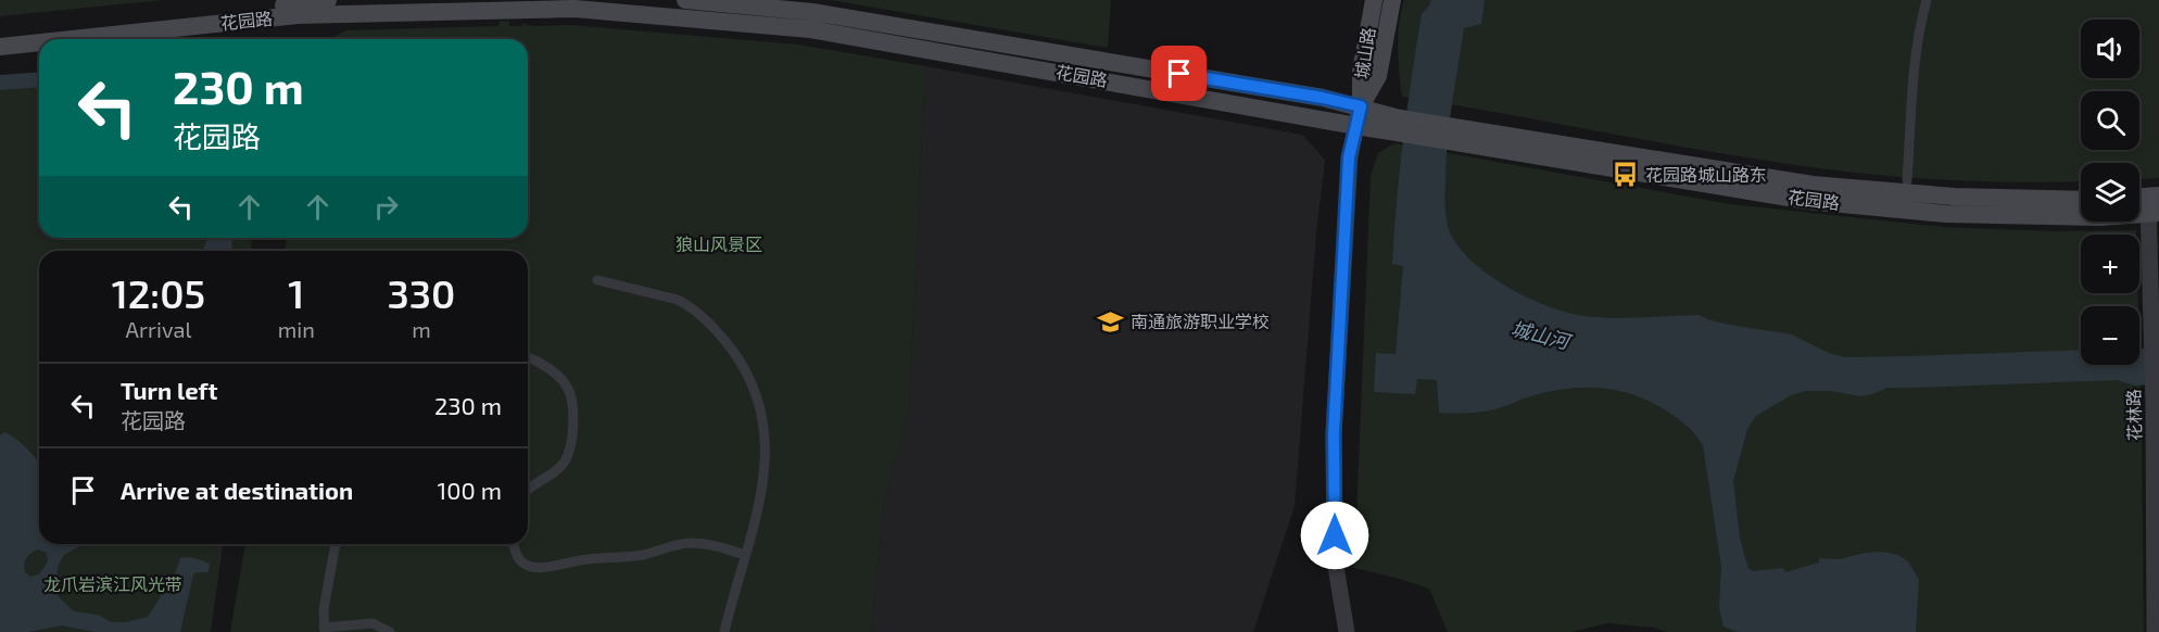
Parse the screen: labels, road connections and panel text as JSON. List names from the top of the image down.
{
  "streets": {
    "main road": ["花园路", "城山路"],
    "street": ["花林路"]
  },
  "crossings": [
    ["花园路", "城山路"],
    ["花园路", "花林路"]
  ],
  "water": ["城山河"],
  "parks": ["狼山风景区", "龙爪岩滨江风光带"],
  "places": {
    "bus stop": ["花园路城山路东"],
    "school or university": ["南通旅游职业学校"]
  },
  "page": {
    "map_buttons": ["+", "−"],
    "turn": ["230 m", "花园路"],
    "eta": [
      "12:05",
      "Arrival",
      "1",
      "min",
      "330",
      "m"
    ],
    "list": [
      {
        "name": "Turn left",
        "note": "花园路",
        "value": "230 m"
      },
      {
        "name": "Arrive at destination",
        "value": "100 m"
      }
    ]
  }
}
